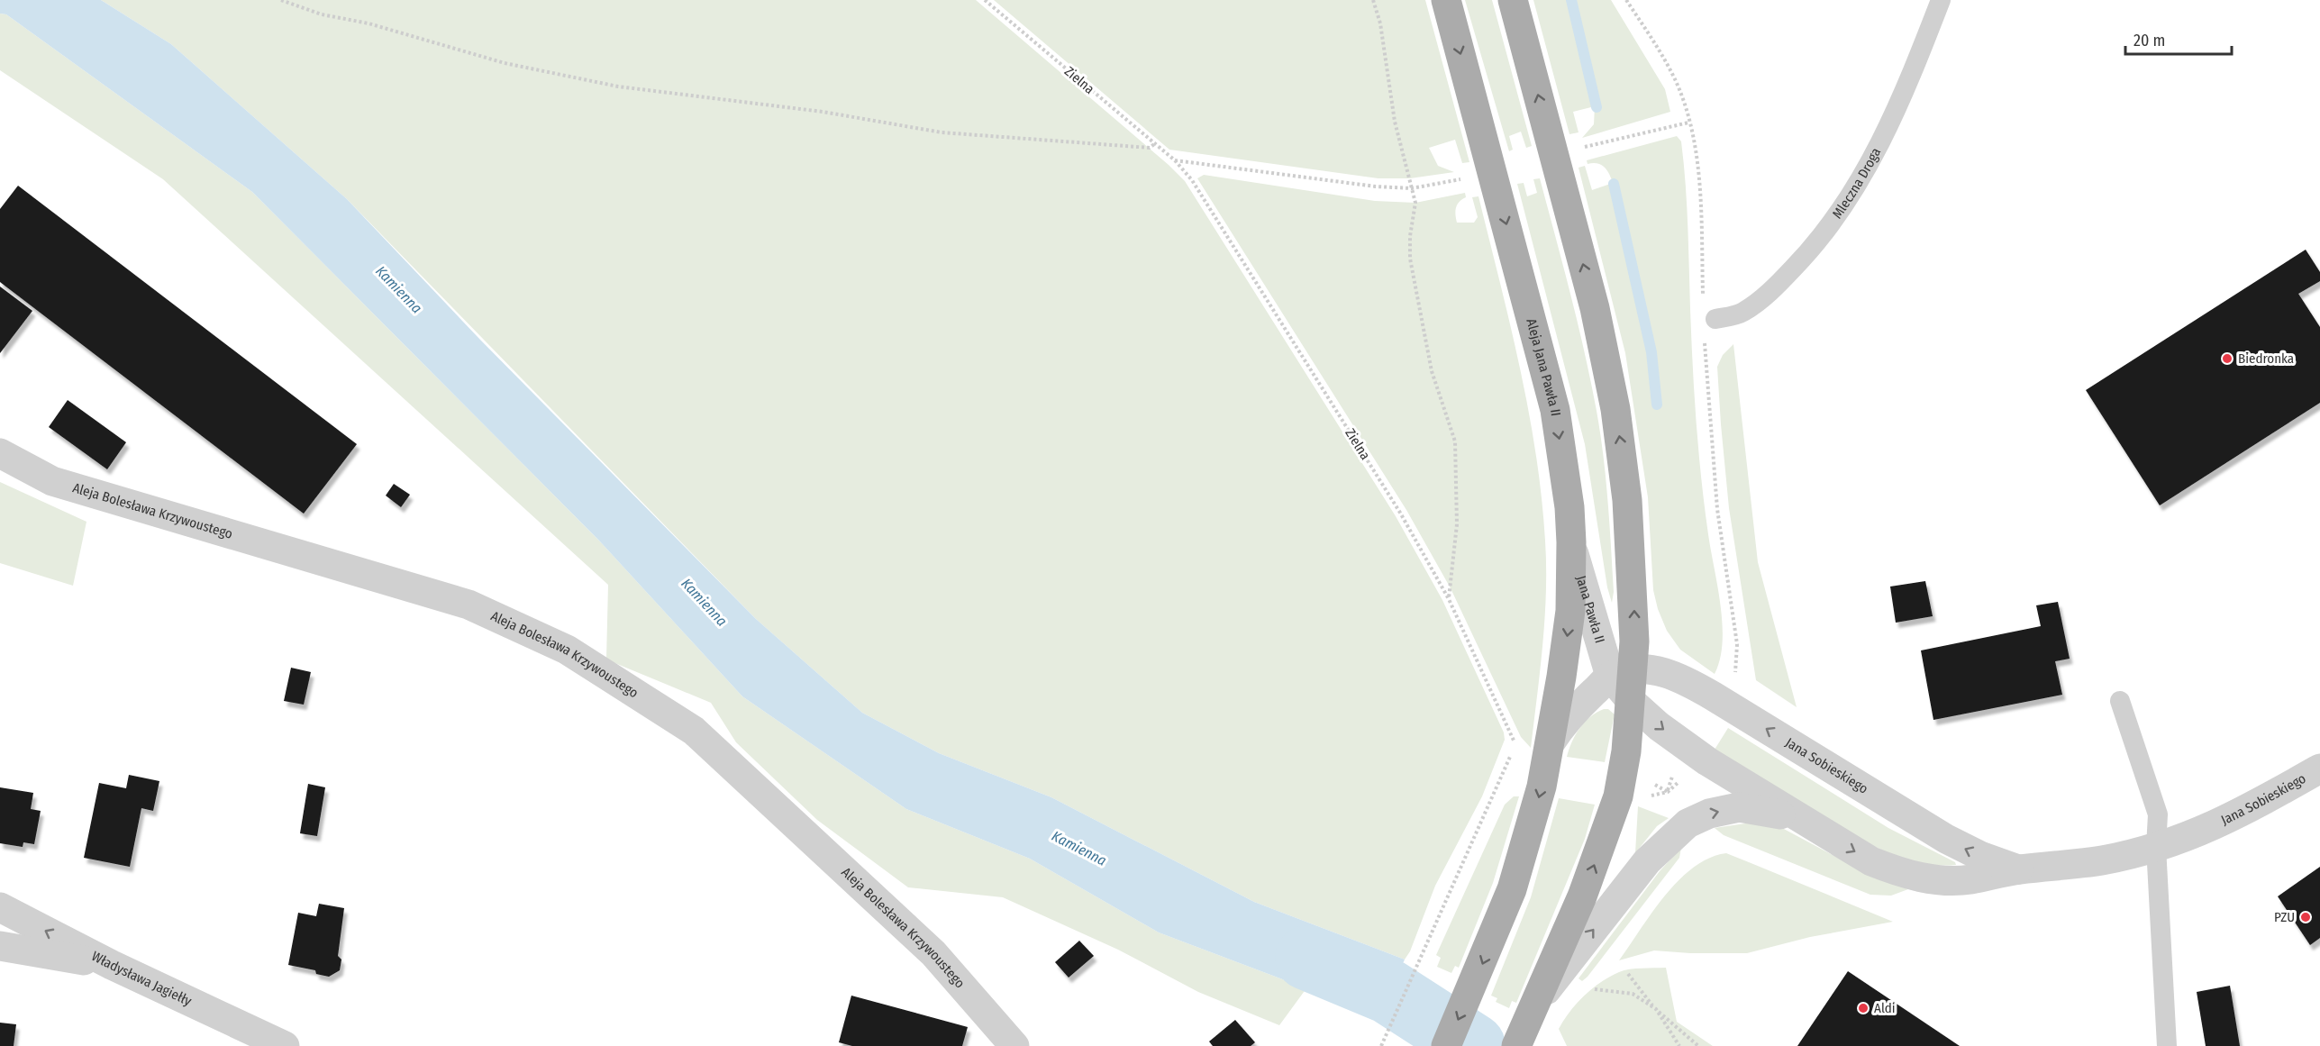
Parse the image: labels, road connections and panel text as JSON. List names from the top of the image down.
{
  "streets": {
    "main road": ["Aleja Jana Pawła II", "Jana Sobieskiego"],
    "street": ["Aleja Bolesława Krzywoustego", "Jana Pawła II", "Władysława Jagiełły"],
    "lane": ["Mleczna Droga"],
    "path": ["Zielna"]
  },
  "crossings": [
    ["Aleja Jana Pawła II", "Jana Pawła II"],
    ["Jana Pawła II", "Jana Sobieskiego"]
  ],
  "water": ["Kamienna"],
  "places": ["Biedronka", "PZU", "Aldi"],
  "scale_bar": "20 m"
}
